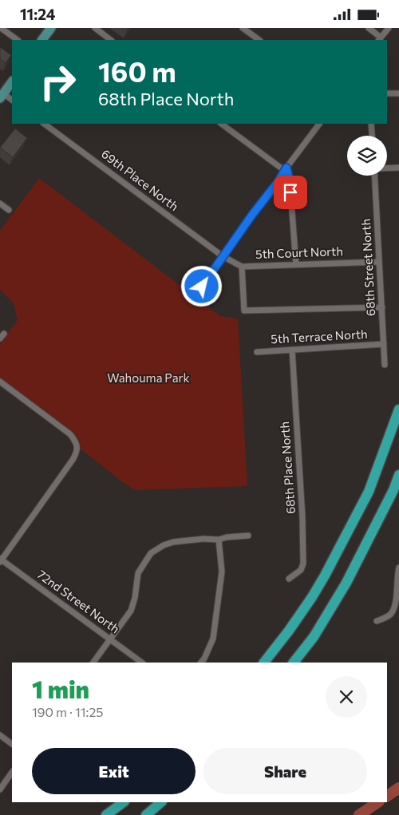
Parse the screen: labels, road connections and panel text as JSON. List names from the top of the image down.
{
  "streets": {
    "street": [
      "69th Place North",
      "5th Court North",
      "68th Street North",
      "5th Terrace North",
      "68th Place North",
      "72nd Street North"
    ]
  },
  "crossings": [
    ["69th Place North", "5th Court North"],
    ["5th Court North", "68th Street North"],
    ["68th Street North", "5th Terrace North"],
    ["5th Terrace North", "68th Place North"]
  ],
  "parks": ["Wahouma Park"],
  "page": {
    "status": "11:24",
    "turn": ["160 m", "68th Place North"],
    "heading": ["1 min", "190 m · 11:25"],
    "buttons": ["Exit", "Share"]
  }
}
